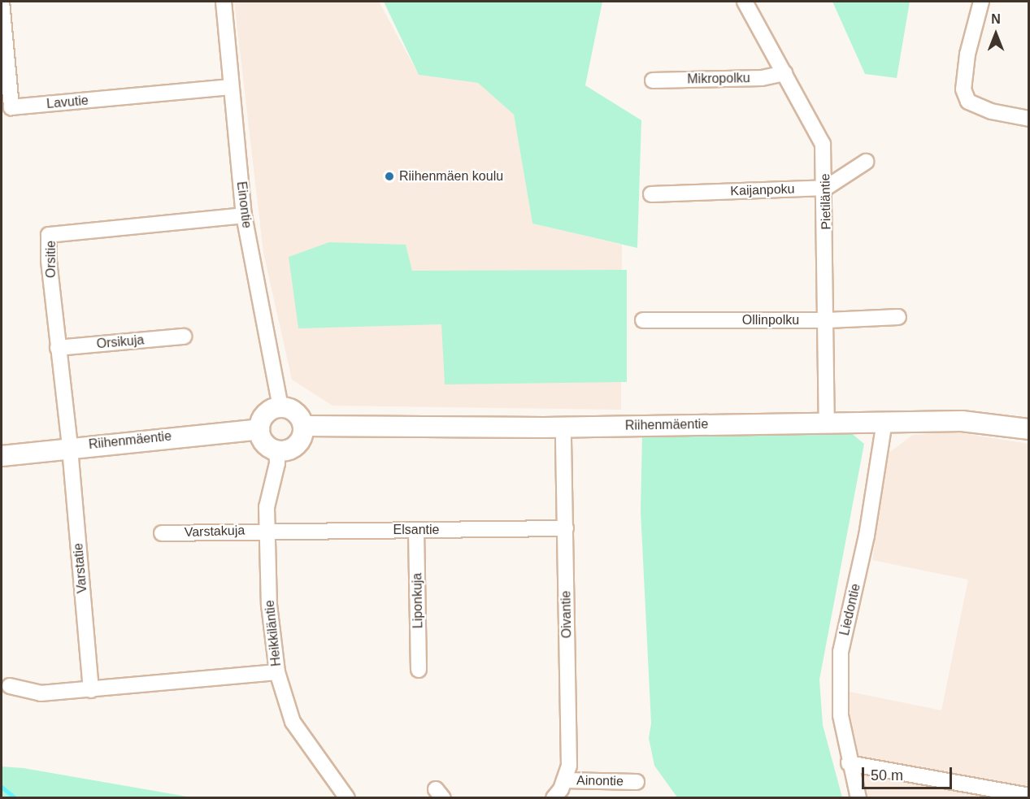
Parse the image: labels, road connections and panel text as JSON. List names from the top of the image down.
{
  "streets": {
    "street": [
      "Mikropolku",
      "Lavutie",
      "Kaijanpoku",
      "Pietiläntie",
      "Einontie",
      "Orsitie",
      "Ollinpolku",
      "Orsikuja",
      "Riihenmäentie",
      "Elsantie",
      "Varstakuja",
      "Varstatie",
      "Liponkuja",
      "Liedontie",
      "Oivantie",
      "Heikkiläntie",
      "Ainontie"
    ]
  },
  "crossings": [
    ["Mikropolku", "Pietiläntie"],
    ["Lavutie", "Einontie"],
    ["Kaijanpoku", "Pietiläntie"],
    ["Pietiläntie", "Ollinpolku"],
    ["Pietiläntie", "Riihenmäentie"],
    ["Einontie", "Orsitie"],
    ["Einontie", "Riihenmäentie"],
    ["Einontie", "Heikkiläntie"],
    ["Orsitie", "Orsikuja"],
    ["Orsitie", "Riihenmäentie"],
    ["Orsitie", "Varstatie"],
    ["Riihenmäentie", "Varstatie"],
    ["Riihenmäentie", "Liedontie"],
    ["Riihenmäentie", "Oivantie"],
    ["Riihenmäentie", "Heikkiläntie"],
    ["Elsantie", "Varstakuja"],
    ["Elsantie", "Liponkuja"],
    ["Elsantie", "Oivantie"],
    ["Elsantie", "Heikkiläntie"],
    ["Varstakuja", "Heikkiläntie"],
    ["Oivantie", "Ainontie"]
  ],
  "places": ["Riihenmäen koulu"],
  "scale_bar": "50 m",
  "north": "top"
}
